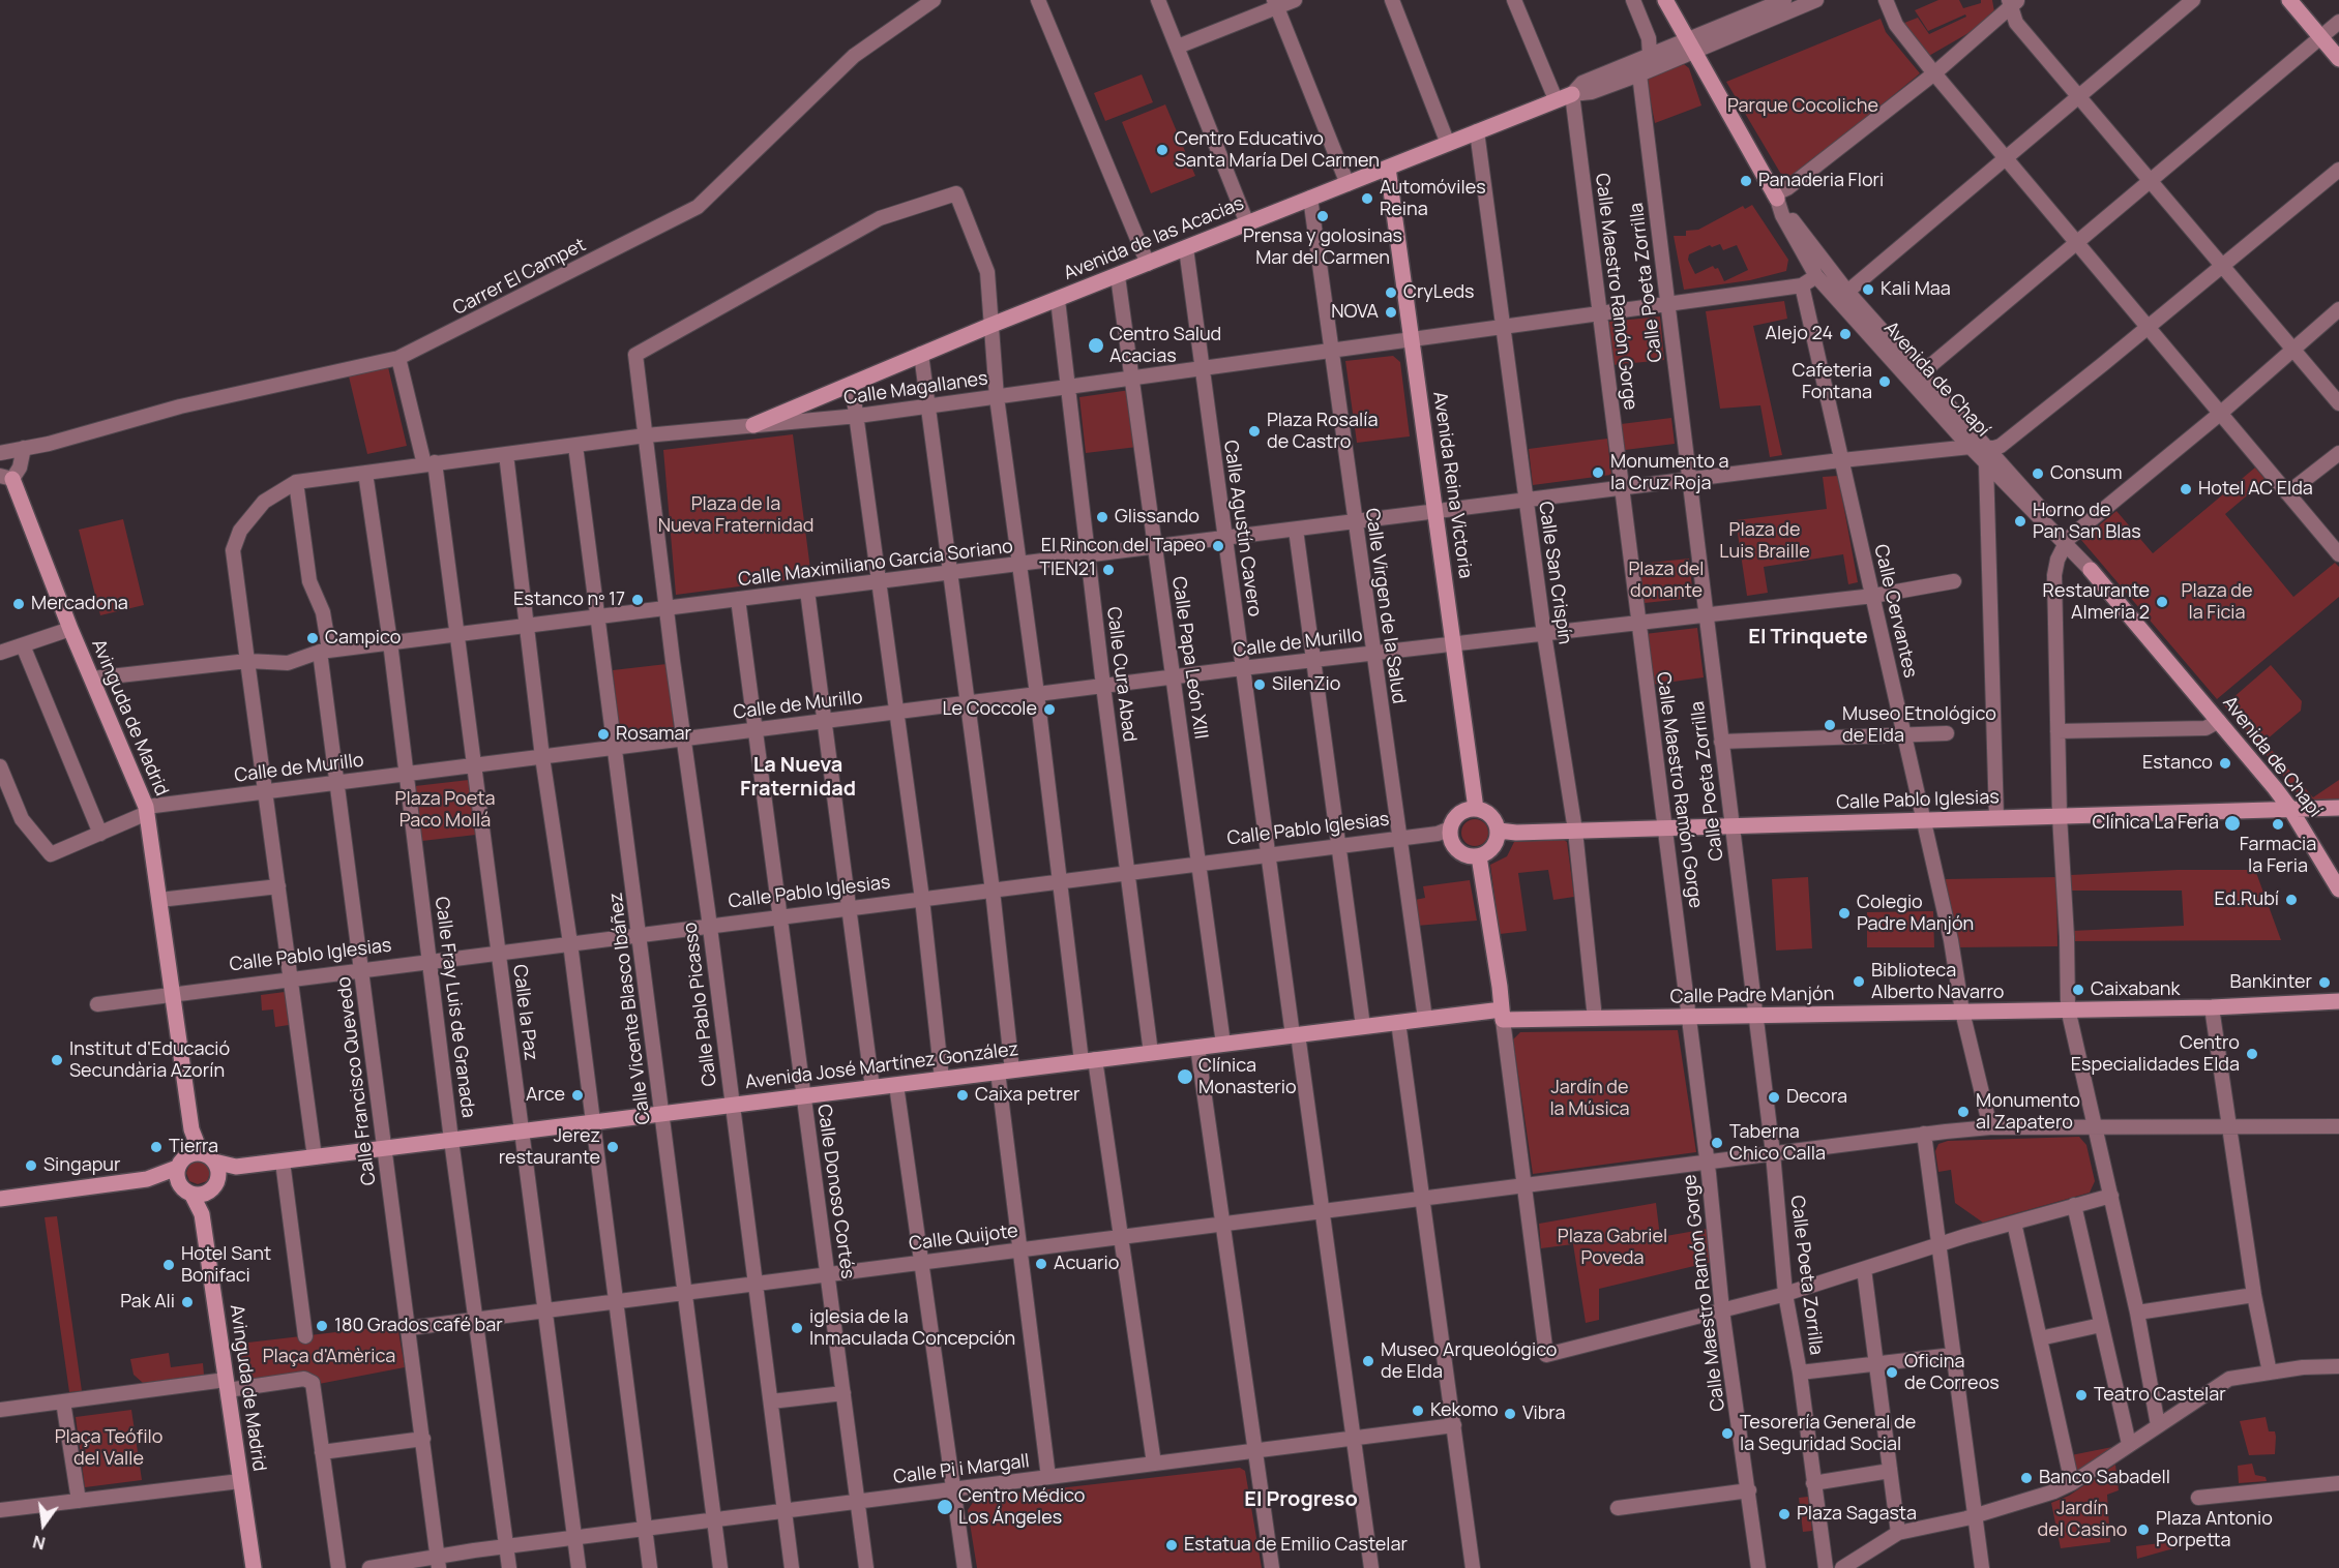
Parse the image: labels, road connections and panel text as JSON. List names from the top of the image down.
{
  "streets": {
    "street": [
      "Avenida de las Acacias",
      "Carrer El Campet",
      "Calle Poeta Zorrilla",
      "Calle Maestro Ramón Gorge",
      "Avenida de Chapí",
      "Calle Magallanes",
      "Avenida Reina Victoria",
      "Calle Agustín Cavero",
      "Calle Maximiliano García Soriano",
      "Calle San Crispín",
      "Calle Virgen de la Salud",
      "Calle Cervantes",
      "Calle de Murillo",
      "Calle Papa León XIII",
      "Calle Cura Abad",
      "Avinguda de Madrid",
      "Calle Pablo Iglesias",
      "Calle Padre Manjón",
      "Calle Pablo Picasso",
      "Calle Fray Luis de Granada",
      "Calle Vicente Blasco Ibáñez",
      "Calle la Paz",
      "Avenida José Martínez González",
      "Calle Francisco Quevedo",
      "Calle Donoso Cortés",
      "Calle Quijote",
      "Calle Pi i Margall"
    ]
  },
  "crossings": [
    ["Avenida de las Acacias", "Calle Poeta Zorrilla"],
    ["Avenida de las Acacias", "Calle Maestro Ramón Gorge"],
    ["Avenida de las Acacias", "Avenida de Chapí"],
    ["Avenida de las Acacias", "Calle Magallanes"],
    ["Avenida de las Acacias", "Avenida Reina Victoria"],
    ["Avenida de las Acacias", "Calle Agustín Cavero"],
    ["Avenida de las Acacias", "Calle San Crispín"],
    ["Avenida de las Acacias", "Calle Virgen de la Salud"],
    ["Avenida de las Acacias", "Calle Papa León XIII"],
    ["Avenida de las Acacias", "Calle Cura Abad"],
    ["Avenida de las Acacias", "Calle Pablo Picasso"],
    ["Carrer El Campet", "Avinguda de Madrid"],
    ["Carrer El Campet", "Calle la Paz"],
    ["Calle Poeta Zorrilla", "Calle Magallanes"],
    ["Calle Poeta Zorrilla", "Calle Maximiliano García Soriano"],
    ["Calle Poeta Zorrilla", "Calle de Murillo"],
    ["Calle Poeta Zorrilla", "Calle Pablo Iglesias"],
    ["Calle Poeta Zorrilla", "Calle Padre Manjón"],
    ["Calle Poeta Zorrilla", "Calle Quijote"],
    ["Calle Maestro Ramón Gorge", "Calle Magallanes"],
    ["Calle Maestro Ramón Gorge", "Calle Maximiliano García Soriano"],
    ["Calle Maestro Ramón Gorge", "Calle de Murillo"],
    ["Calle Maestro Ramón Gorge", "Calle Pablo Iglesias"],
    ["Calle Maestro Ramón Gorge", "Calle Padre Manjón"],
    ["Calle Maestro Ramón Gorge", "Calle Quijote"],
    ["Avenida de Chapí", "Calle Maximiliano García Soriano"],
    ["Avenida de Chapí", "Calle Pablo Iglesias"],
    ["Calle Magallanes", "Avenida Reina Victoria"],
    ["Calle Magallanes", "Calle Agustín Cavero"],
    ["Calle Magallanes", "Calle San Crispín"],
    ["Calle Magallanes", "Calle Virgen de la Salud"],
    ["Calle Magallanes", "Calle Cervantes"],
    ["Calle Magallanes", "Calle Papa León XIII"],
    ["Calle Magallanes", "Calle Cura Abad"],
    ["Calle Magallanes", "Calle Pablo Picasso"],
    ["Calle Magallanes", "Calle Fray Luis de Granada"],
    ["Calle Magallanes", "Calle Vicente Blasco Ibáñez"],
    ["Calle Magallanes", "Calle la Paz"],
    ["Calle Magallanes", "Calle Francisco Quevedo"],
    ["Avenida Reina Victoria", "Calle Maximiliano García Soriano"],
    ["Avenida Reina Victoria", "Calle de Murillo"],
    ["Avenida Reina Victoria", "Calle Pablo Iglesias"],
    ["Calle Agustín Cavero", "Calle Maximiliano García Soriano"],
    ["Calle Agustín Cavero", "Calle de Murillo"],
    ["Calle Agustín Cavero", "Calle Pablo Iglesias"],
    ["Calle Agustín Cavero", "Avenida José Martínez González"],
    ["Calle Agustín Cavero", "Calle Quijote"],
    ["Calle Agustín Cavero", "Calle Pi i Margall"],
    ["Calle Maximiliano García Soriano", "Calle San Crispín"],
    ["Calle Maximiliano García Soriano", "Calle Virgen de la Salud"],
    ["Calle Maximiliano García Soriano", "Calle Cervantes"],
    ["Calle Maximiliano García Soriano", "Calle Papa León XIII"],
    ["Calle Maximiliano García Soriano", "Calle Cura Abad"],
    ["Calle Maximiliano García Soriano", "Avinguda de Madrid"],
    ["Calle Maximiliano García Soriano", "Calle Pablo Picasso"],
    ["Calle Maximiliano García Soriano", "Calle Fray Luis de Granada"],
    ["Calle Maximiliano García Soriano", "Calle Vicente Blasco Ibáñez"],
    ["Calle Maximiliano García Soriano", "Calle la Paz"],
    ["Calle Maximiliano García Soriano", "Calle Francisco Quevedo"],
    ["Calle Maximiliano García Soriano", "Calle Donoso Cortés"],
    ["Calle San Crispín", "Calle de Murillo"],
    ["Calle San Crispín", "Calle Pablo Iglesias"],
    ["Calle San Crispín", "Calle Padre Manjón"],
    ["Calle Virgen de la Salud", "Calle de Murillo"],
    ["Calle Virgen de la Salud", "Calle Pablo Iglesias"],
    ["Calle Virgen de la Salud", "Avenida José Martínez González"],
    ["Calle Cervantes", "Calle de Murillo"],
    ["Calle Cervantes", "Calle Pablo Iglesias"],
    ["Calle Cervantes", "Calle Padre Manjón"],
    ["Calle Cervantes", "Calle Quijote"],
    ["Calle de Murillo", "Calle Papa León XIII"],
    ["Calle de Murillo", "Calle Cura Abad"],
    ["Calle de Murillo", "Avinguda de Madrid"],
    ["Calle de Murillo", "Calle Pablo Picasso"],
    ["Calle de Murillo", "Calle Fray Luis de Granada"],
    ["Calle de Murillo", "Calle Vicente Blasco Ibáñez"],
    ["Calle de Murillo", "Calle la Paz"],
    ["Calle de Murillo", "Calle Francisco Quevedo"],
    ["Calle de Murillo", "Calle Donoso Cortés"],
    ["Calle Papa León XIII", "Calle Pablo Iglesias"],
    ["Calle Papa León XIII", "Avenida José Martínez González"],
    ["Calle Cura Abad", "Calle Pablo Iglesias"],
    ["Calle Cura Abad", "Avenida José Martínez González"],
    ["Avinguda de Madrid", "Calle Pablo Iglesias"],
    ["Calle Pablo Iglesias", "Calle Pablo Picasso"],
    ["Calle Pablo Iglesias", "Calle Fray Luis de Granada"],
    ["Calle Pablo Iglesias", "Calle Vicente Blasco Ibáñez"],
    ["Calle Pablo Iglesias", "Calle la Paz"],
    ["Calle Pablo Iglesias", "Calle Francisco Quevedo"],
    ["Calle Pablo Iglesias", "Calle Donoso Cortés"],
    ["Calle Padre Manjón", "Avenida José Martínez González"],
    ["Calle Pablo Picasso", "Avenida José Martínez González"],
    ["Calle Pablo Picasso", "Calle Quijote"],
    ["Calle Pablo Picasso", "Calle Pi i Margall"],
    ["Calle Fray Luis de Granada", "Avenida José Martínez González"],
    ["Calle Fray Luis de Granada", "Calle Quijote"],
    ["Calle Fray Luis de Granada", "Calle Pi i Margall"],
    ["Calle Vicente Blasco Ibáñez", "Avenida José Martínez González"],
    ["Calle Vicente Blasco Ibáñez", "Calle Quijote"],
    ["Calle Vicente Blasco Ibáñez", "Calle Pi i Margall"],
    ["Calle la Paz", "Avenida José Martínez González"],
    ["Calle la Paz", "Calle Quijote"],
    ["Calle la Paz", "Calle Pi i Margall"],
    ["Avenida José Martínez González", "Calle Francisco Quevedo"],
    ["Avenida José Martínez González", "Calle Donoso Cortés"],
    ["Calle Francisco Quevedo", "Calle Quijote"],
    ["Calle Francisco Quevedo", "Calle Pi i Margall"],
    ["Calle Donoso Cortés", "Calle Quijote"],
    ["Calle Donoso Cortés", "Calle Pi i Margall"]
  ],
  "districts": ["El Trinquete", "La Nueva Fraternidad", "El Progreso"],
  "parks": [
    "Parque Cocoliche",
    "Plaza de la Nueva Fraternidad",
    "Plaza de Luis Braille",
    "Plaza del donante",
    "Plaza de la Ficia",
    "Plaza Poeta Paco Mollá",
    "Jardín de la Música",
    "Plaza Gabriel Poveda",
    "Plaça d'Amèrica",
    "Plaça Teófilo del Valle",
    "Jardín del Casino"
  ],
  "places": [
    "Centro Educativo Santa María Del Carmen",
    "Panaderia Flori",
    "Automóviles Reina",
    "Prensa y golosinas Mar del Carmen",
    "Kali Maa",
    "CryLeds",
    "NOVA",
    "Alejo 24",
    "Centro Salud Acacias",
    "Cafeteria Fontana",
    "Plaza Rosalía de Castro",
    "Monumento a la Cruz Roja",
    "Consum",
    "Hotel AC Elda",
    "Glissando",
    "Horno de Pan San Blas",
    "El Rincon del Tapeo",
    "TIEN21",
    "Estanco nº 17",
    "Restaurante Almeria 2",
    "Mercadona",
    "Campico",
    "SilenZio",
    "Le Coccole",
    "Museo Etnológico de Elda",
    "Rosamar",
    "Estanco",
    "Clínica La Feria",
    "Farmacia la Feria",
    "Ed.Rubí",
    "Colegio Padre Manjón",
    "Biblioteca Alberto Navarro",
    "Bankinter",
    "Caixabank",
    "Centro Especialidades Elda",
    "Institut d'Educació Secundària Azorín",
    "Clínica Monasterio",
    "Arce",
    "Caixa petrer",
    "Decora",
    "Monumento al Zapatero",
    "Taberna Chico Calla",
    "Tierra",
    "Jerez restaurante",
    "Singapur",
    "Acuario",
    "Hotel Sant Bonifaci",
    "Pak Ali",
    "180 Grados café bar",
    "iglesia de la Inmaculada Concepción",
    "Museo Arqueológico de Elda",
    "Oficina de Correos",
    "Teatro Castelar",
    "Kekomo",
    "Vibra",
    "Tesorería General de la Seguridad Social",
    "Banco Sabadell",
    "Centro Médico Los Ángeles",
    "Plaza Sagasta",
    "Plaza Antonio Porpetta",
    "Estatua de Emilio Castelar"
  ],
  "north": "bottom"
}
